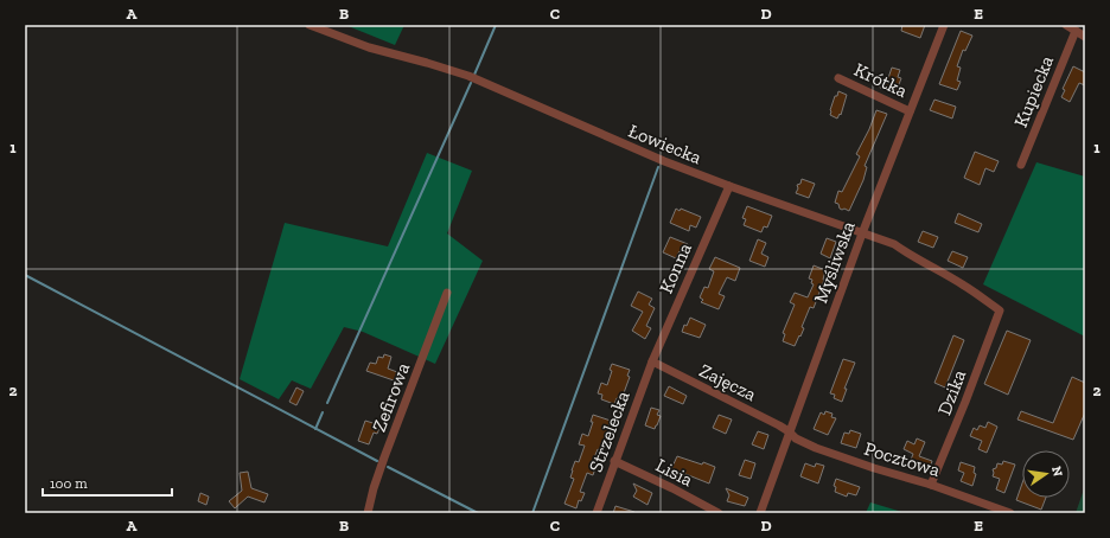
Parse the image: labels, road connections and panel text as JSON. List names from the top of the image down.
{
  "streets": {
    "street": [
      "Krótka",
      "Kupiecka",
      "Łowiecka",
      "Myśliwska",
      "Konna",
      "Zajęcza",
      "Dzika",
      "Zefirowa",
      "Strzelecka",
      "Pocztowa",
      "Lisia"
    ]
  },
  "crossings": [
    ["Krótka", "Myśliwska"],
    ["Łowiecka", "Myśliwska"],
    ["Łowiecka", "Konna"],
    ["Łowiecka", "Dzika"],
    ["Myśliwska", "Zajęcza"],
    ["Myśliwska", "Pocztowa"],
    ["Konna", "Zajęcza"],
    ["Konna", "Strzelecka"],
    ["Zajęcza", "Strzelecka"],
    ["Zajęcza", "Pocztowa"],
    ["Dzika", "Pocztowa"],
    ["Strzelecka", "Lisia"]
  ],
  "scale_bar": "100 m",
  "north": "right",
  "grid": {
    "columns": [
      "A",
      "B",
      "C",
      "D",
      "E"
    ],
    "rows": ["1", "2"]
  }
}
